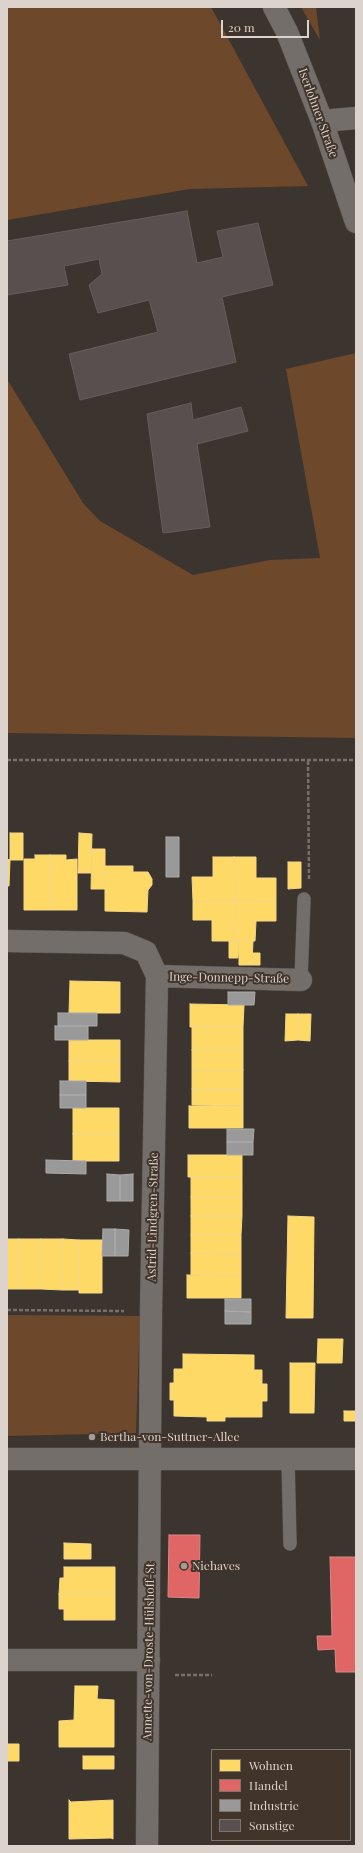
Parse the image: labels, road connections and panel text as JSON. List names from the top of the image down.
{
  "streets": {
    "street": [
      "Iserlohner Straße",
      "Inge-Donnepp-Straße",
      "Astrid-Lindgren-Straße",
      "Annette-von-Droste-Hülshoff-St"
    ]
  },
  "crossings": [
    ["Inge-Donnepp-Straße", "Astrid-Lindgren-Straße"],
    ["Astrid-Lindgren-Straße", "Annette-von-Droste-Hülshoff-St"]
  ],
  "places": ["Bertha-von-Suttner-Allee", "Niehaves"],
  "legend": [
    "Wohnen",
    "Handel",
    "Industrie",
    "Sonstige"
  ],
  "scale_bar": "20 m"
}
